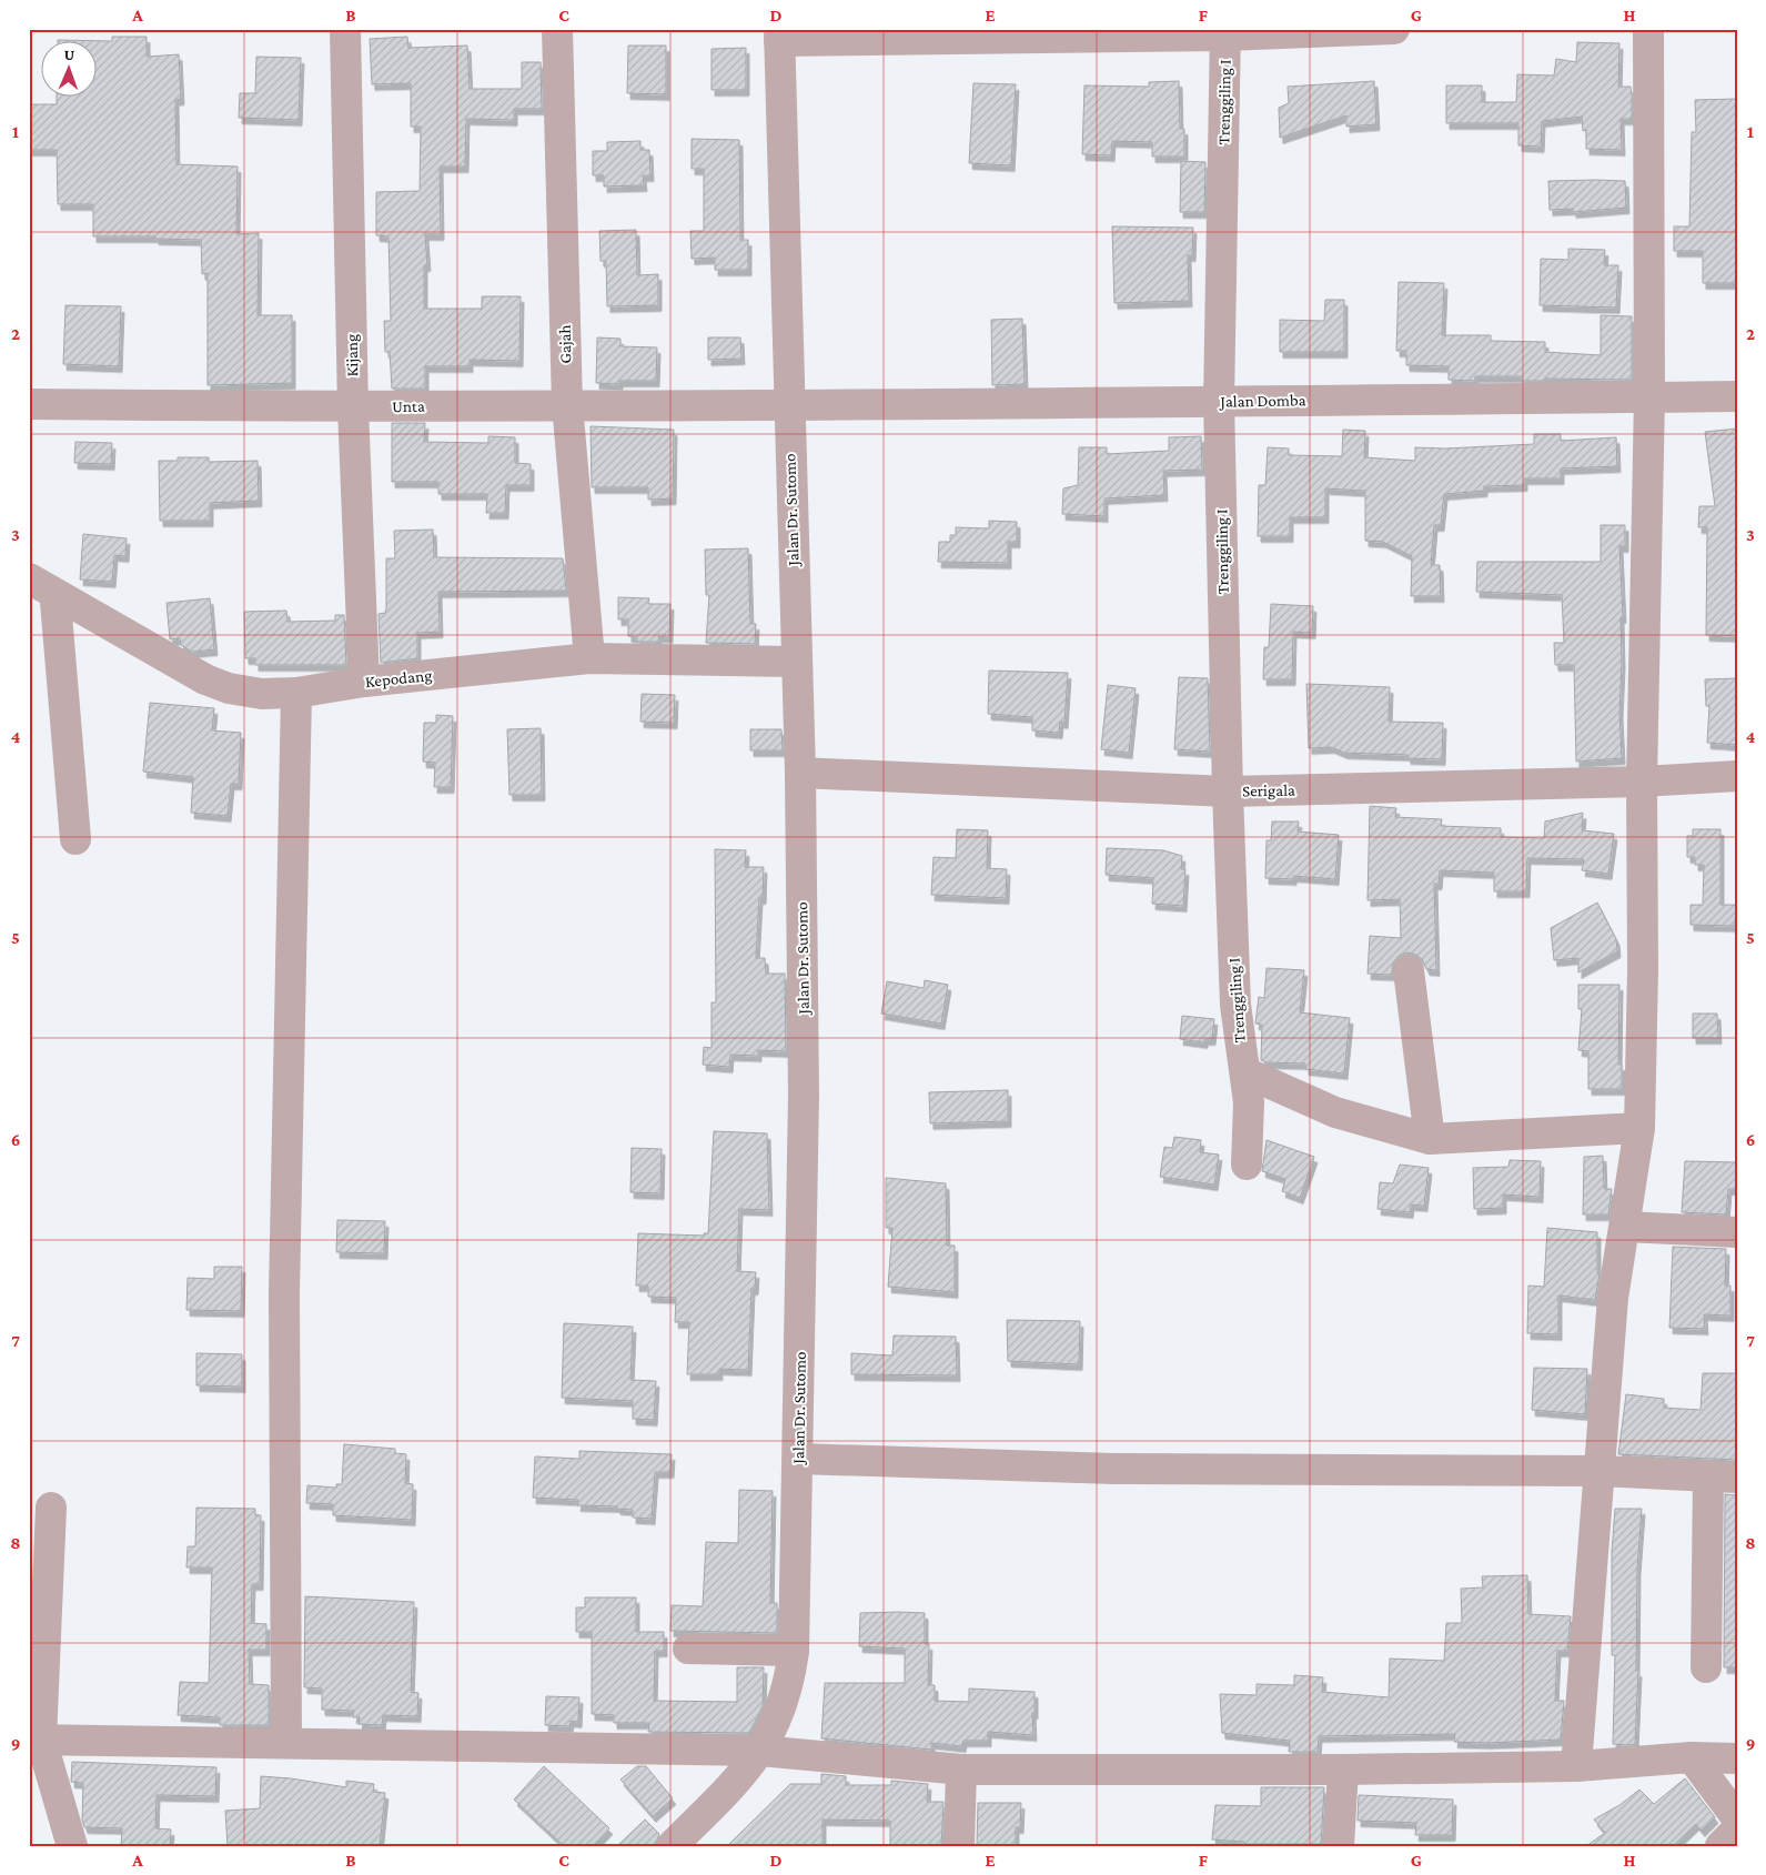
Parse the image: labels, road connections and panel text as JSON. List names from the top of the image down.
{
  "streets": {
    "street": [
      "Trenggiling I",
      "Gajah",
      "Kijang",
      "Jalan Domba",
      "Unta",
      "Jalan Dr. Sutomo",
      "Kepodang",
      "Serigala"
    ]
  },
  "crossings": [
    ["Trenggiling I", "Jalan Domba"],
    ["Trenggiling I", "Serigala"],
    ["Gajah", "Unta"],
    ["Gajah", "Kepodang"],
    ["Kijang", "Unta"],
    ["Kijang", "Kepodang"],
    ["Jalan Domba", "Unta"],
    ["Jalan Domba", "Jalan Dr. Sutomo"],
    ["Unta", "Jalan Dr. Sutomo"],
    ["Jalan Dr. Sutomo", "Kepodang"],
    ["Jalan Dr. Sutomo", "Serigala"]
  ],
  "north": "top",
  "grid": {
    "columns": [
      "A",
      "B",
      "C",
      "D",
      "E",
      "F",
      "G",
      "H"
    ],
    "rows": [
      "1",
      "2",
      "3",
      "4",
      "5",
      "6",
      "7",
      "8",
      "9"
    ]
  }
}
